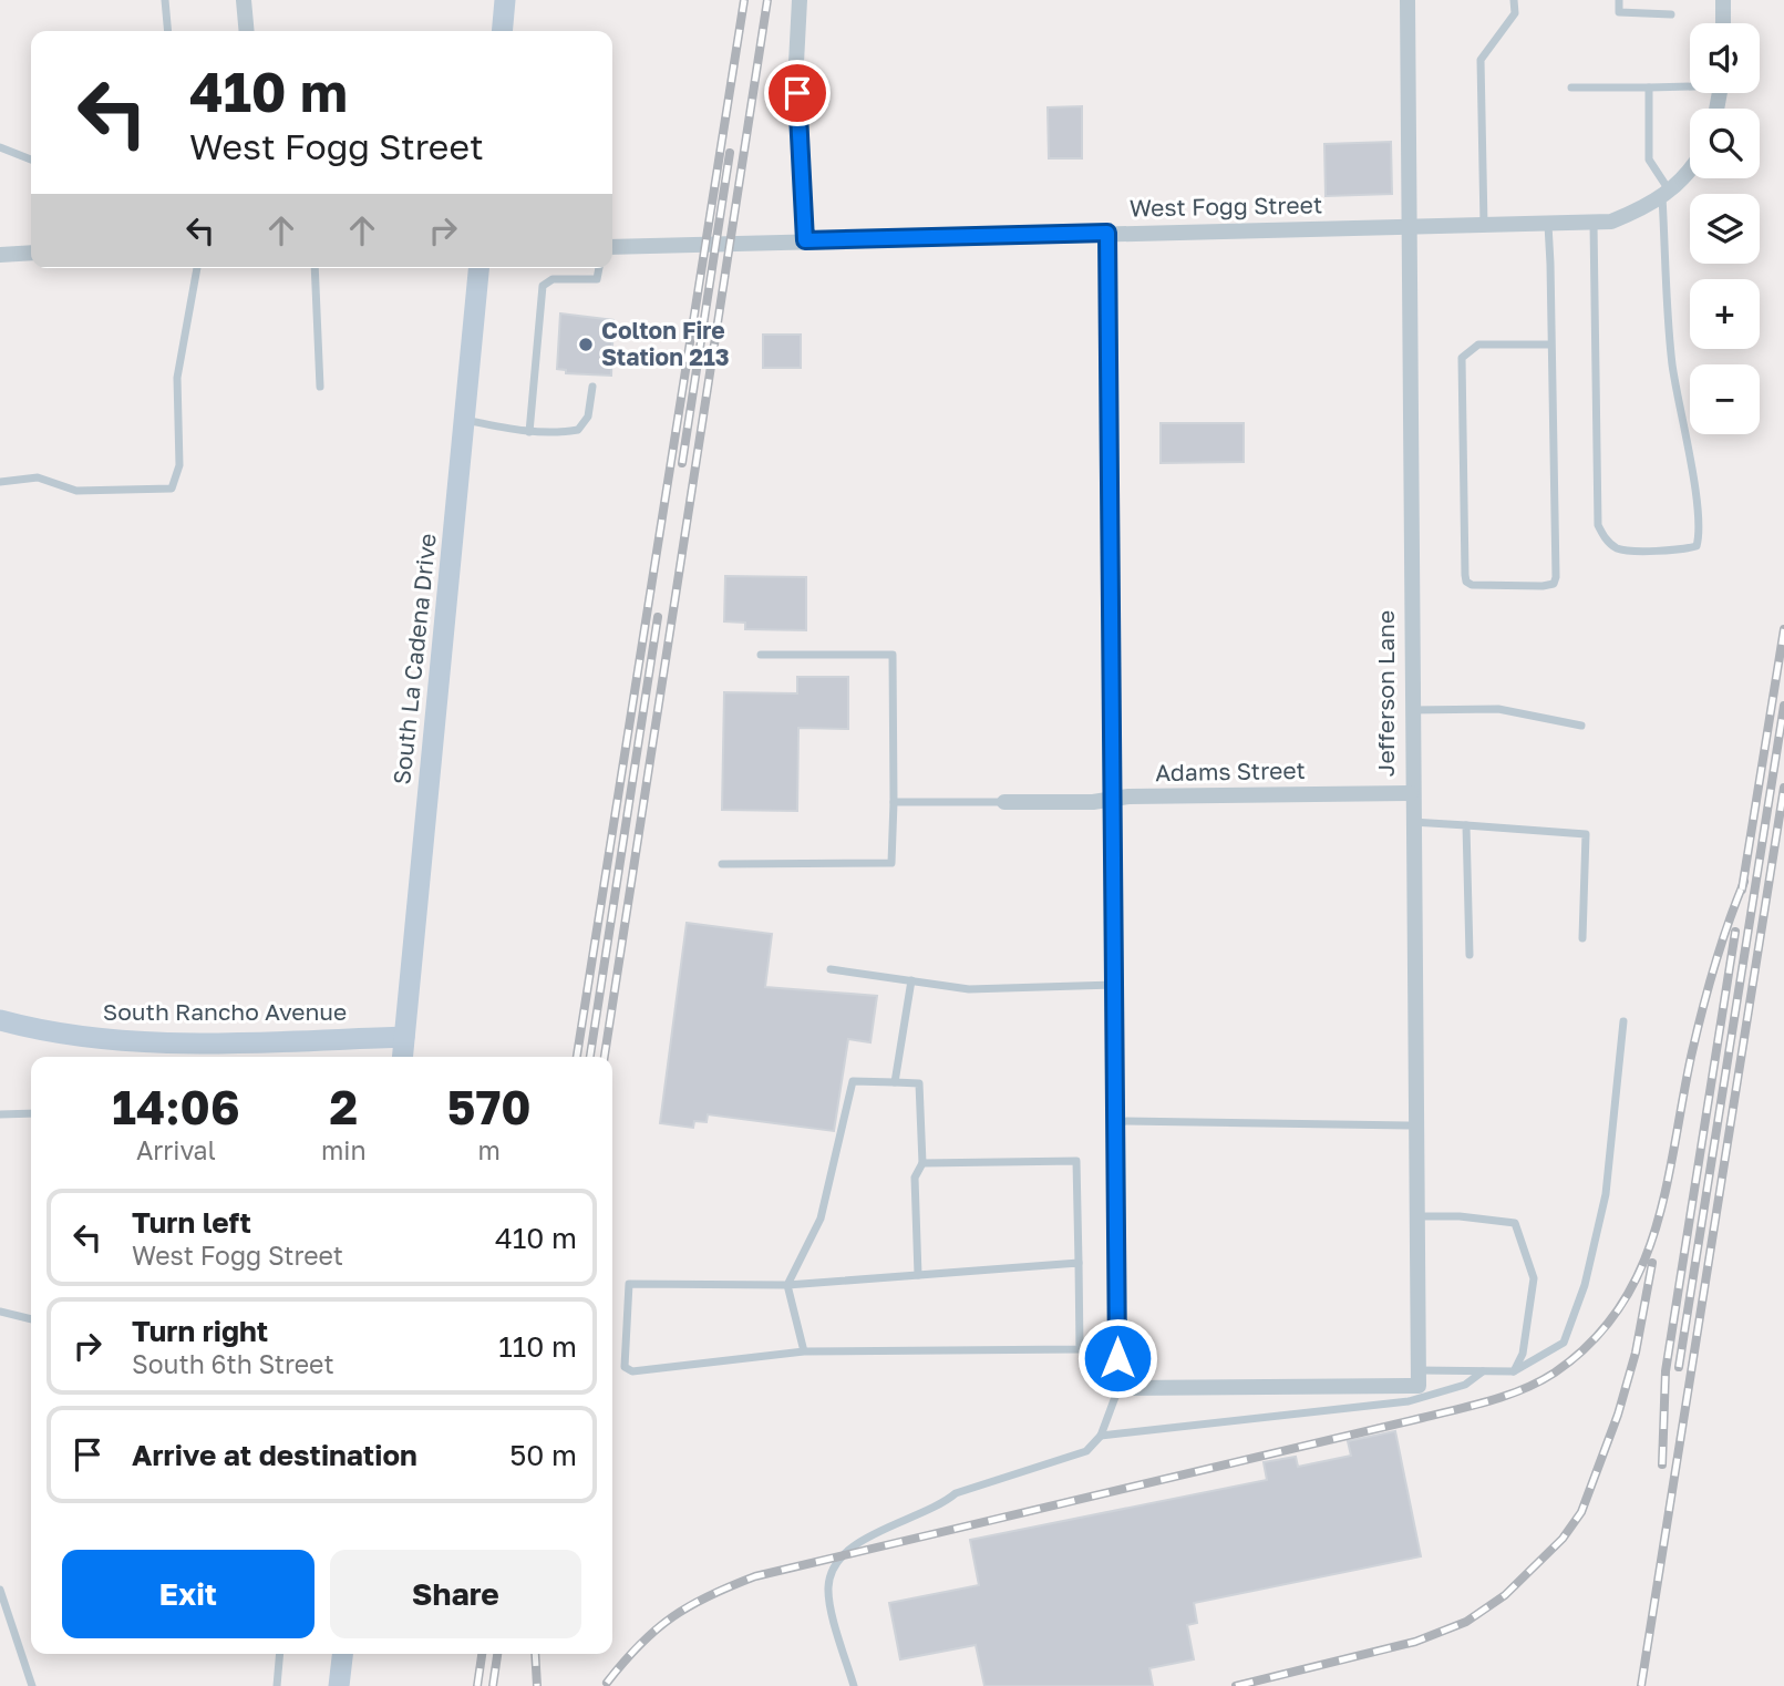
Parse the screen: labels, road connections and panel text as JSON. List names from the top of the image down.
{
  "streets": {
    "main road": ["South La Cadena Drive", "South Rancho Avenue"],
    "street": ["West Fogg Street", "Jefferson Lane", "Adams Street"]
  },
  "crossings": [
    ["West Fogg Street", "Jefferson Lane"],
    ["South La Cadena Drive", "South Rancho Avenue"],
    ["Jefferson Lane", "Adams Street"]
  ],
  "places": ["Colton Fire Station 213"],
  "page": {
    "map_buttons": ["+", "−"],
    "turn": ["410 m", "West Fogg Street"],
    "eta": [
      "14:06",
      "Arrival",
      "2",
      "min",
      "570",
      "m"
    ],
    "list": [
      {
        "name": "Turn left",
        "note": "West Fogg Street",
        "value": "410 m"
      },
      {
        "name": "Turn right",
        "note": "South 6th Street",
        "value": "110 m"
      },
      {
        "name": "Arrive at destination",
        "value": "50 m"
      }
    ],
    "buttons": ["Exit", "Share"]
  }
}
